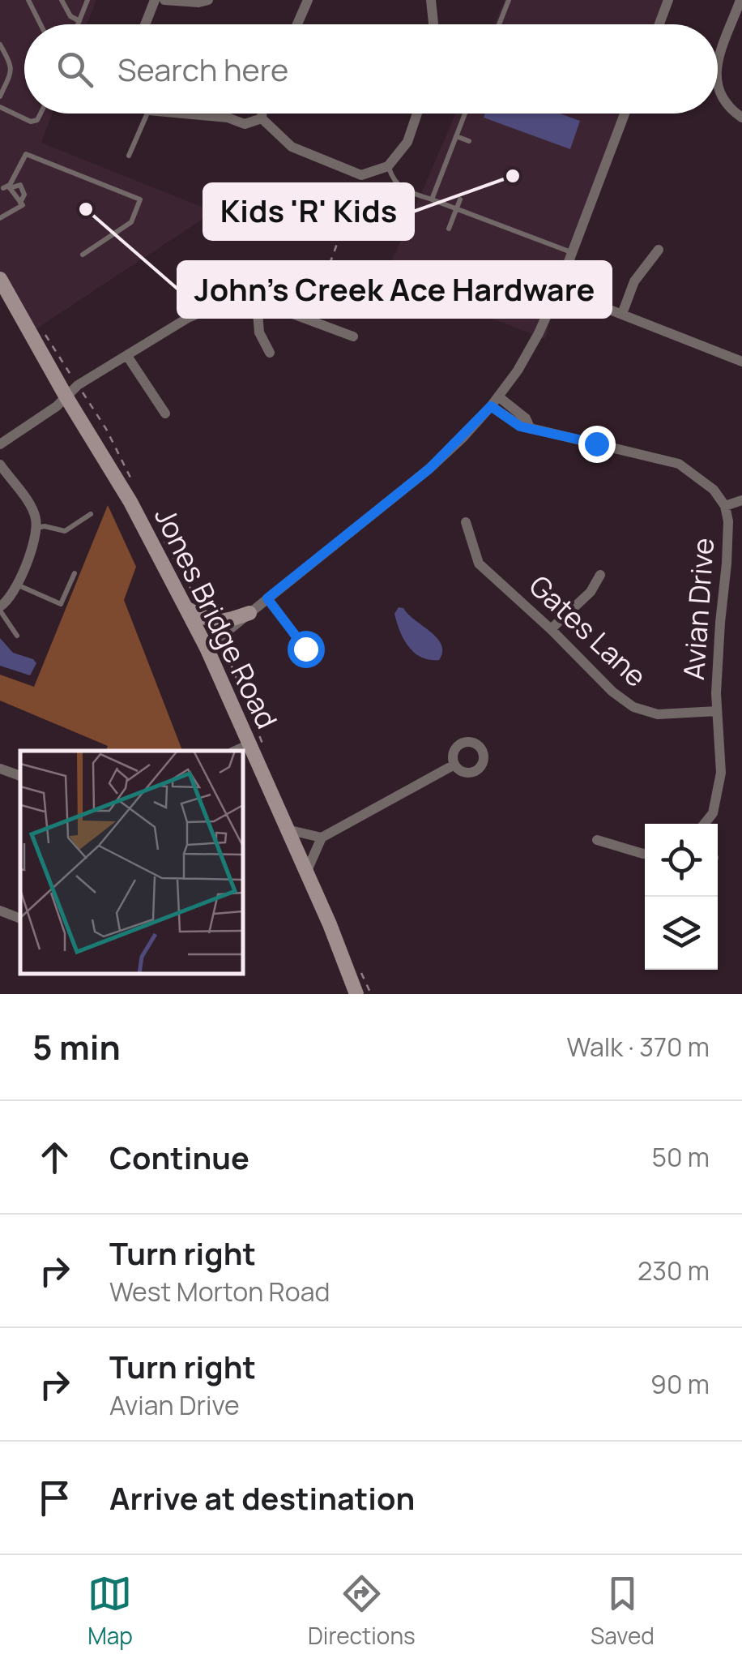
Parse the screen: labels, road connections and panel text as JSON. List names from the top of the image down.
{
  "streets": {
    "main road": ["Jones Bridge Road"],
    "street": ["Avian Drive", "Gates Lane"]
  },
  "crossings": [
    ["Avian Drive", "Gates Lane"]
  ],
  "places": ["Kids 'R' Kids", "John's Creek Ace Hardware"],
  "page": {
    "search": "Search here",
    "heading": ["5 min", "Walk · 370 m"],
    "list": [
      ["Continue", "50 m"],
      ["Turn right", "West Morton Road", "230 m"],
      ["Turn right", "Avian Drive", "90 m"],
      "Arrive at destination"
    ],
    "nav": ["Map", "Directions", "Saved"]
  }
}
